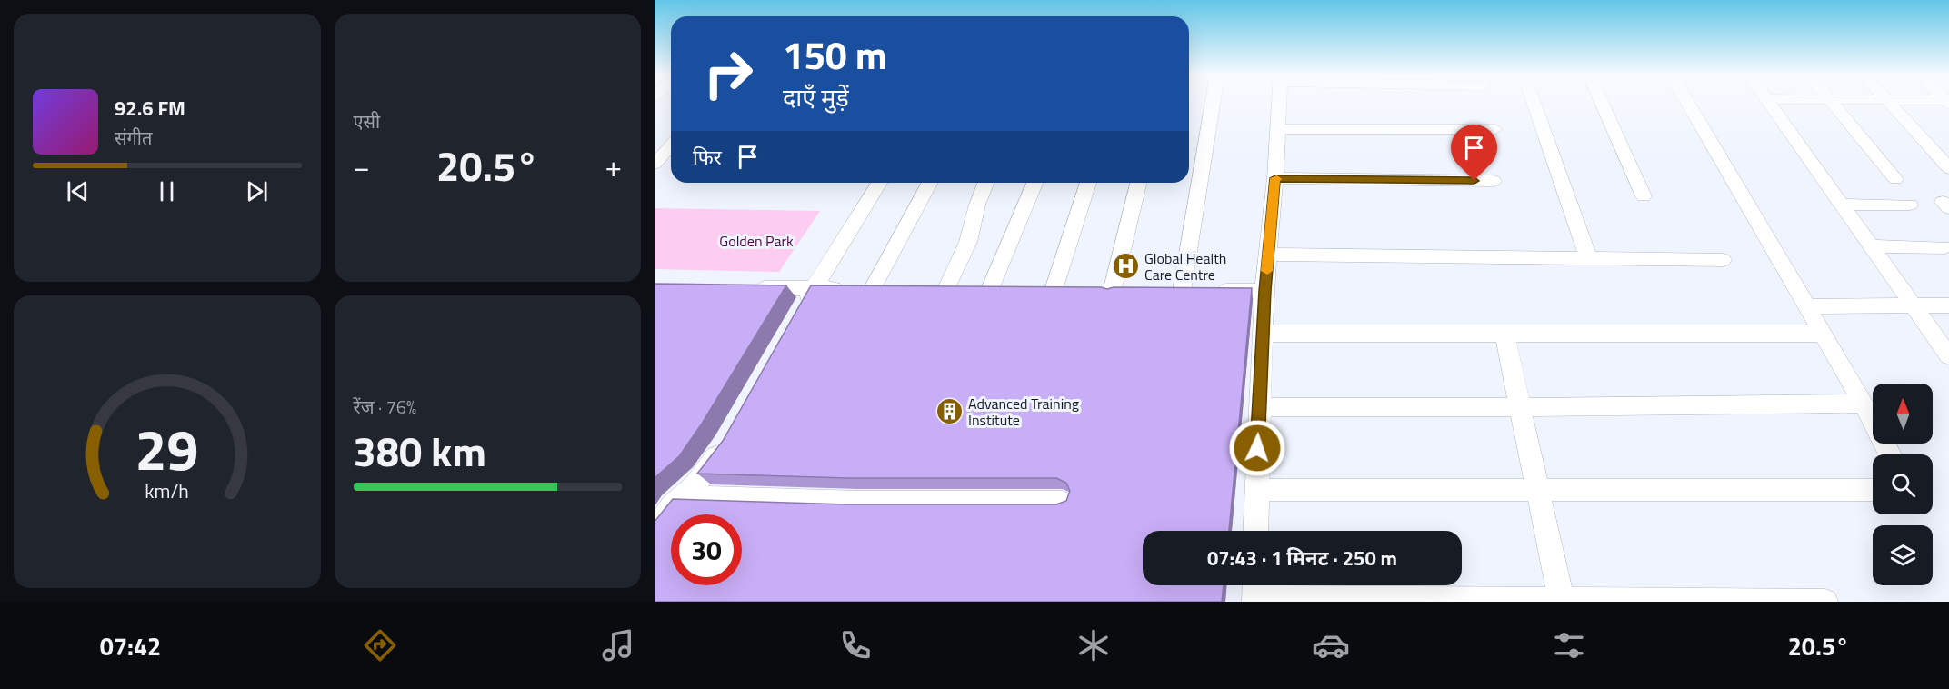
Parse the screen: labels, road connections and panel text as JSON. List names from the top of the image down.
{
  "parks": ["Golden Park"],
  "places": {
    "hospital": ["Global Health Care Centre"],
    "building": ["Advanced Training Institute"]
  },
  "north": "top",
  "page": {
    "tile": [
      "एसी",
      ["रेंज · 76%", "380 km"]
    ],
    "turn": ["150 m", "दाएँ मुड़ें"],
    "song": ["92.6 FM", "संगीत"],
    "then": "फिर",
    "heat": ["−", "20.5°", "+"],
    "limit": "30",
    "trip": "07:43 · 1 मिनट · 250 m",
    "tabs": ["07:42", "20.5°"],
    "gauge": ["29", "km/h"]
  }
}
